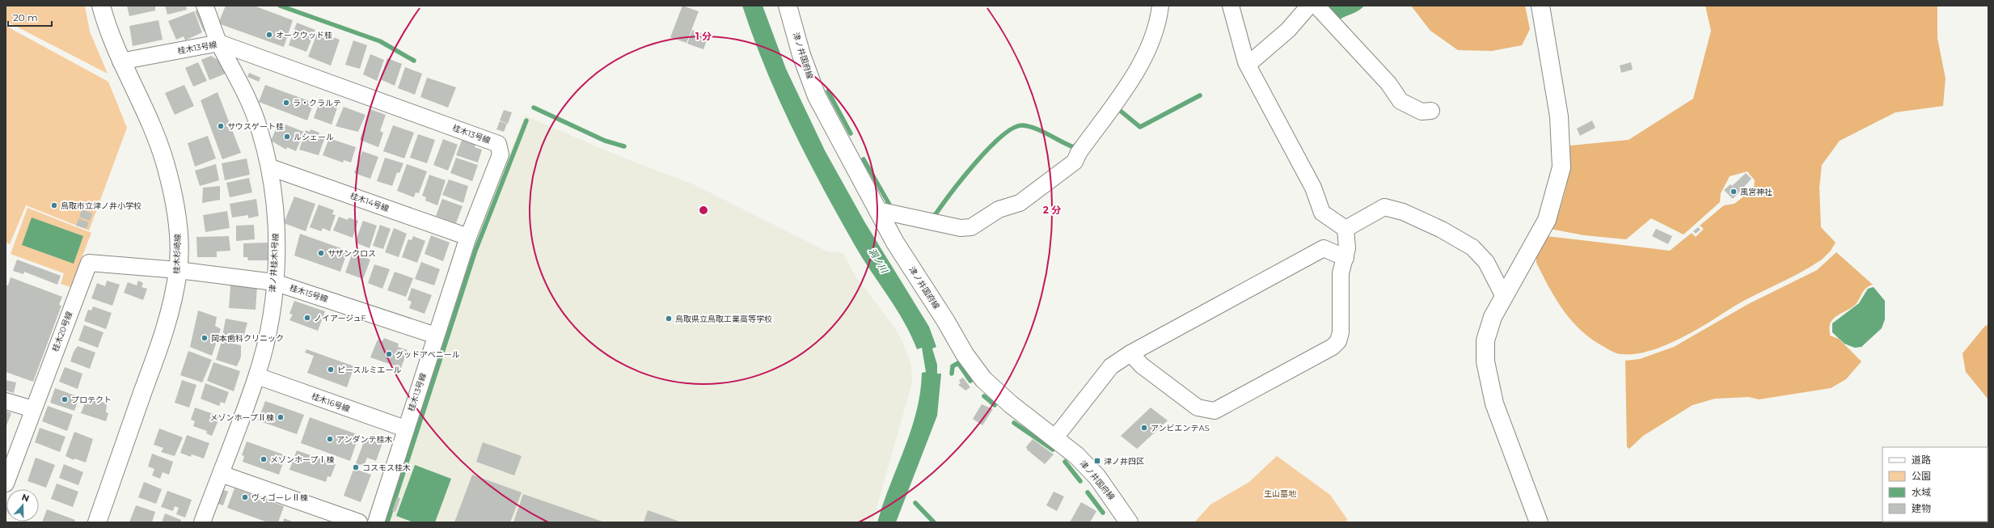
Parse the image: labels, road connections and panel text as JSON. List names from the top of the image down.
{
  "streets": {
    "street": [
      "桂木13号線",
      "津ノ井国府線",
      "桂木14号線",
      "桂木杉崎線",
      "津ノ井桂木1号線",
      "桂木15号線",
      "桂木20号線",
      "桂木16号線"
    ]
  },
  "crossings": [
    ["桂木13号線", "桂木14号線"],
    ["桂木13号線", "桂木杉崎線"],
    ["桂木13号線", "津ノ井桂木1号線"],
    ["桂木13号線", "桂木15号線"],
    ["桂木13号線", "桂木16号線"],
    ["桂木14号線", "津ノ井桂木1号線"],
    ["桂木杉崎線", "桂木15号線"],
    ["桂木杉崎線", "桂木20号線"],
    ["津ノ井桂木1号線", "桂木15号線"],
    ["津ノ井桂木1号線", "桂木16号線"],
    ["桂木15号線", "桂木20号線"]
  ],
  "water": ["洞ノ川"],
  "parks": ["生山墓地"],
  "places": {
    "other": [
      "オークウッド桂",
      "ラ・クラルテ",
      "サウスゲート桂",
      "ルシェール",
      "風宮神社",
      "鳥取市立津ノ井小学校",
      "サザンクロス",
      "ノイアージュF",
      "鳥取県立鳥取工業高等学校",
      "岡本歯科クリニック",
      "グッドアベニール",
      "ピースルミエール",
      "プロテクト",
      "メゾンホープⅡ棟",
      "アンビエンテAS",
      "アンダンテ桂木",
      "メゾンホープⅠ棟",
      "コスモス桂木",
      "ヴィゴーレⅡ棟"
    ],
    "transit": ["津ノ井四区"]
  },
  "legend": [
    "道路",
    "公園",
    "水域",
    "建物"
  ],
  "scale_bar": "20 m",
  "north": "top",
  "rings": ["1 分", "2 分"]
}
